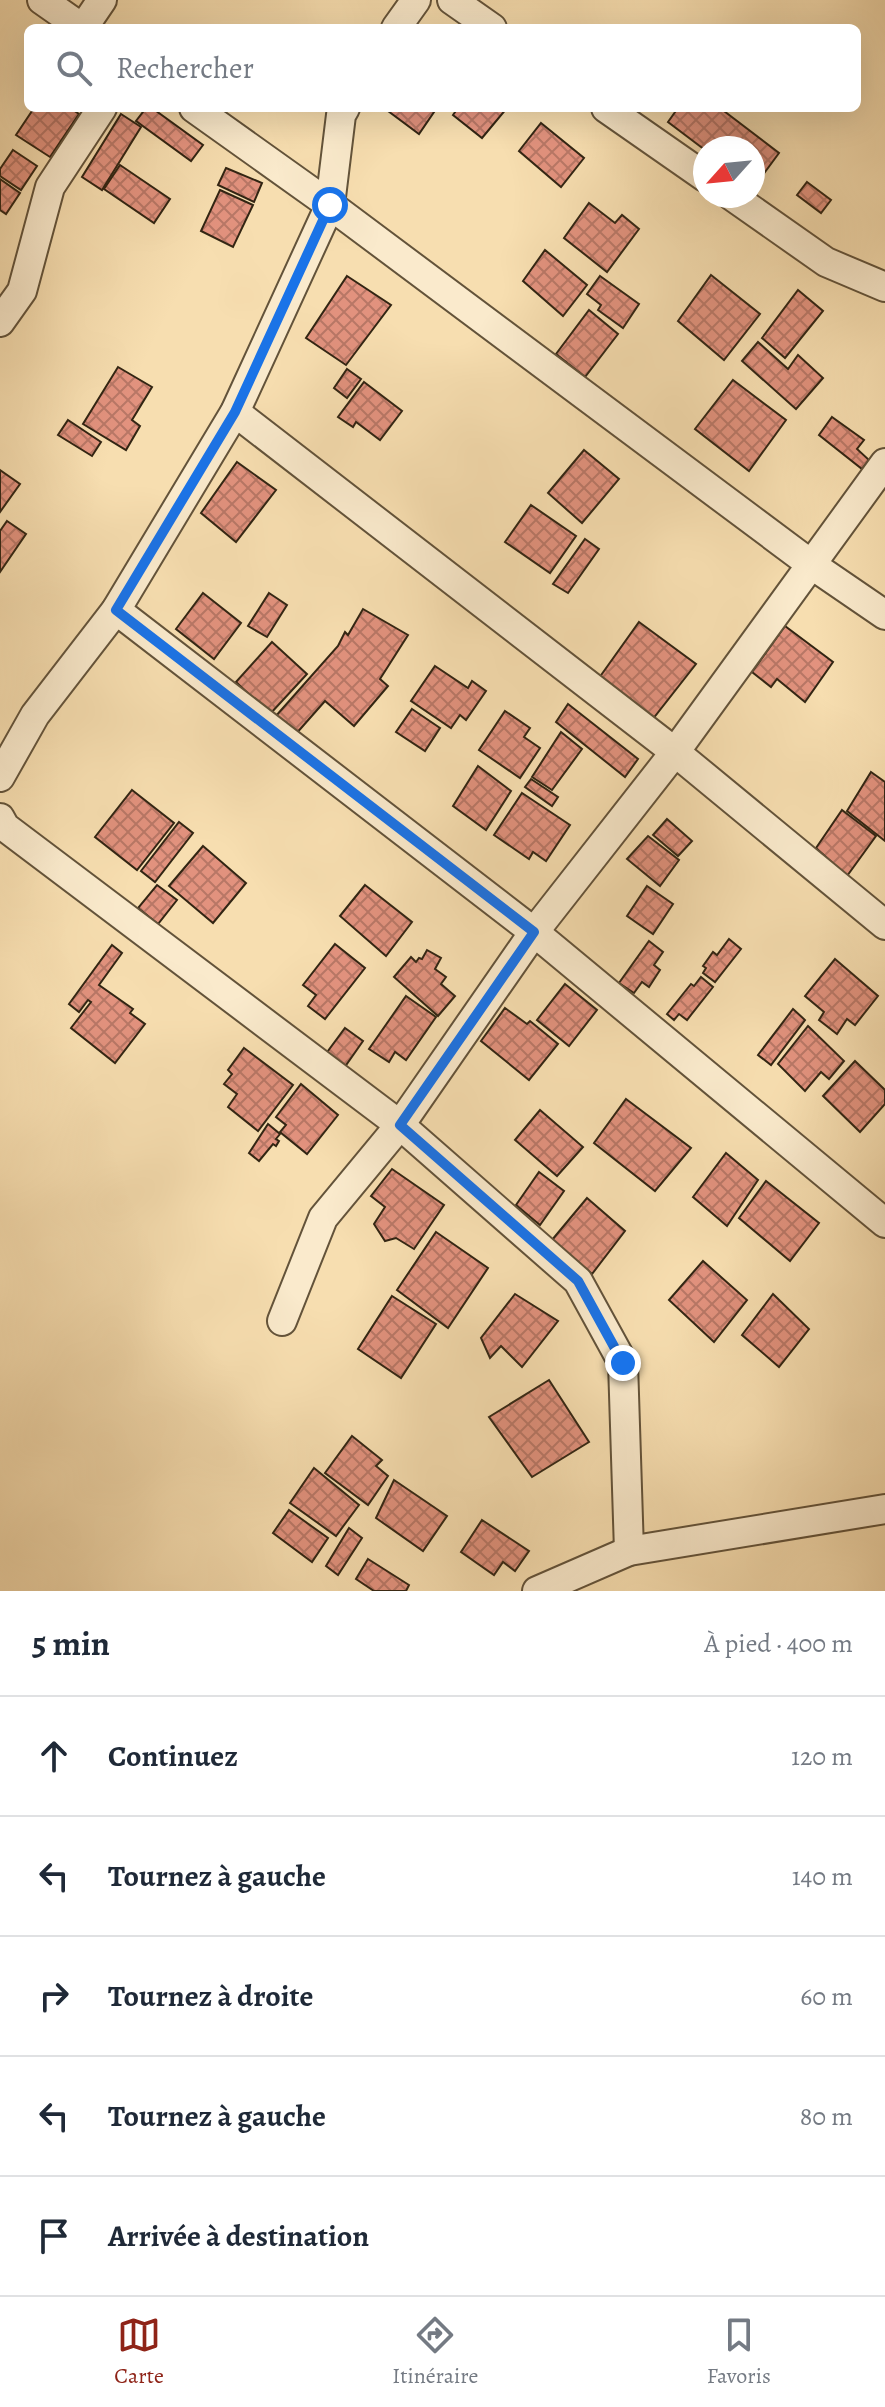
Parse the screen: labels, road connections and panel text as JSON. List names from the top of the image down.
{
  "north": "bottom left",
  "page": {
    "search": "Rechercher",
    "heading": ["5 min", "À pied · 400 m"],
    "list": [
      ["Continuez", "120 m"],
      ["Tournez à gauche", "140 m"],
      ["Tournez à droite", "60 m"],
      ["Tournez à gauche", "80 m"],
      "Arrivée à destination"
    ],
    "nav": ["Carte", "Itinéraire", "Favoris"]
  }
}
